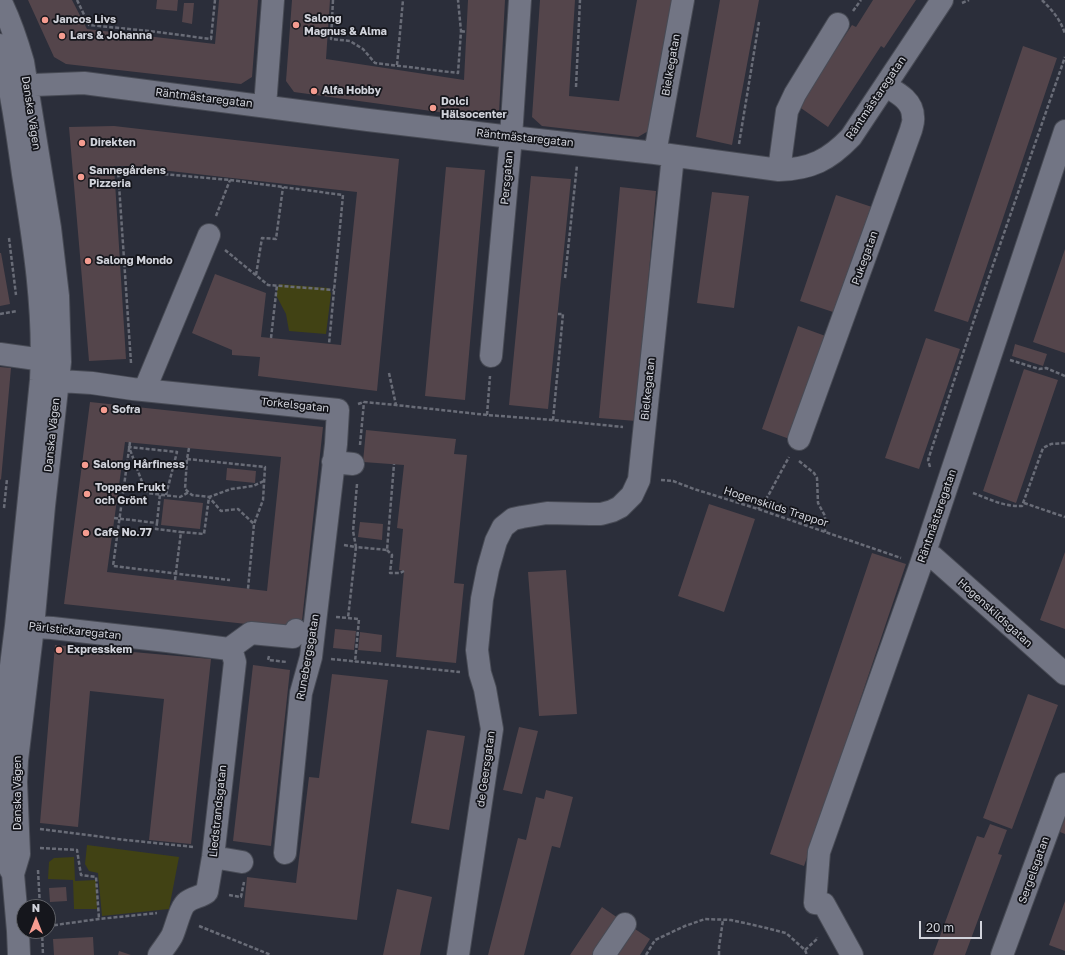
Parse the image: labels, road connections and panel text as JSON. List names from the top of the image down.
{
  "streets": {
    "street": [
      "Bielkegatan",
      "Räntmästaregatan",
      "Danska Vägen",
      "Persgatan",
      "Pukegatan",
      "Torkelsgatan",
      "Hogenskildsgatan",
      "Pärlstickaregatan",
      "Runebergsgatan",
      "de Geersgatan",
      "Liedstrandsgatan",
      "Sergelsgatan"
    ],
    "path": ["Hogenskilds Trappor"]
  },
  "crossings": [
    ["Bielkegatan", "Räntmästaregatan"],
    ["Bielkegatan", "Hogenskilds Trappor"],
    ["Bielkegatan", "de Geersgatan"],
    ["Räntmästaregatan", "Danska Vägen"],
    ["Räntmästaregatan", "Persgatan"],
    ["Räntmästaregatan", "Pukegatan"],
    ["Räntmästaregatan", "Hogenskilds Trappor"],
    ["Räntmästaregatan", "Hogenskildsgatan"],
    ["Danska Vägen", "Torkelsgatan"],
    ["Danska Vägen", "Pärlstickaregatan"],
    ["Torkelsgatan", "Runebergsgatan"],
    ["Hogenskilds Trappor", "Hogenskildsgatan"],
    ["Pärlstickaregatan", "Liedstrandsgatan"]
  ],
  "places": [
    "Jancos Livs",
    "Salong Magnus & Alma",
    "Lars & Johanna",
    "Alfa Hobby",
    "Dolci Hälsocenter",
    "Direkten",
    "Sannegårdens Pizzeria",
    "Salong Mondo",
    "Sofra",
    "Salong Hårfiness",
    "Toppen Frukt och Grönt",
    "Cafe No.77",
    "Expresskem"
  ],
  "scale_bar": "20 m",
  "north": "top"
}
